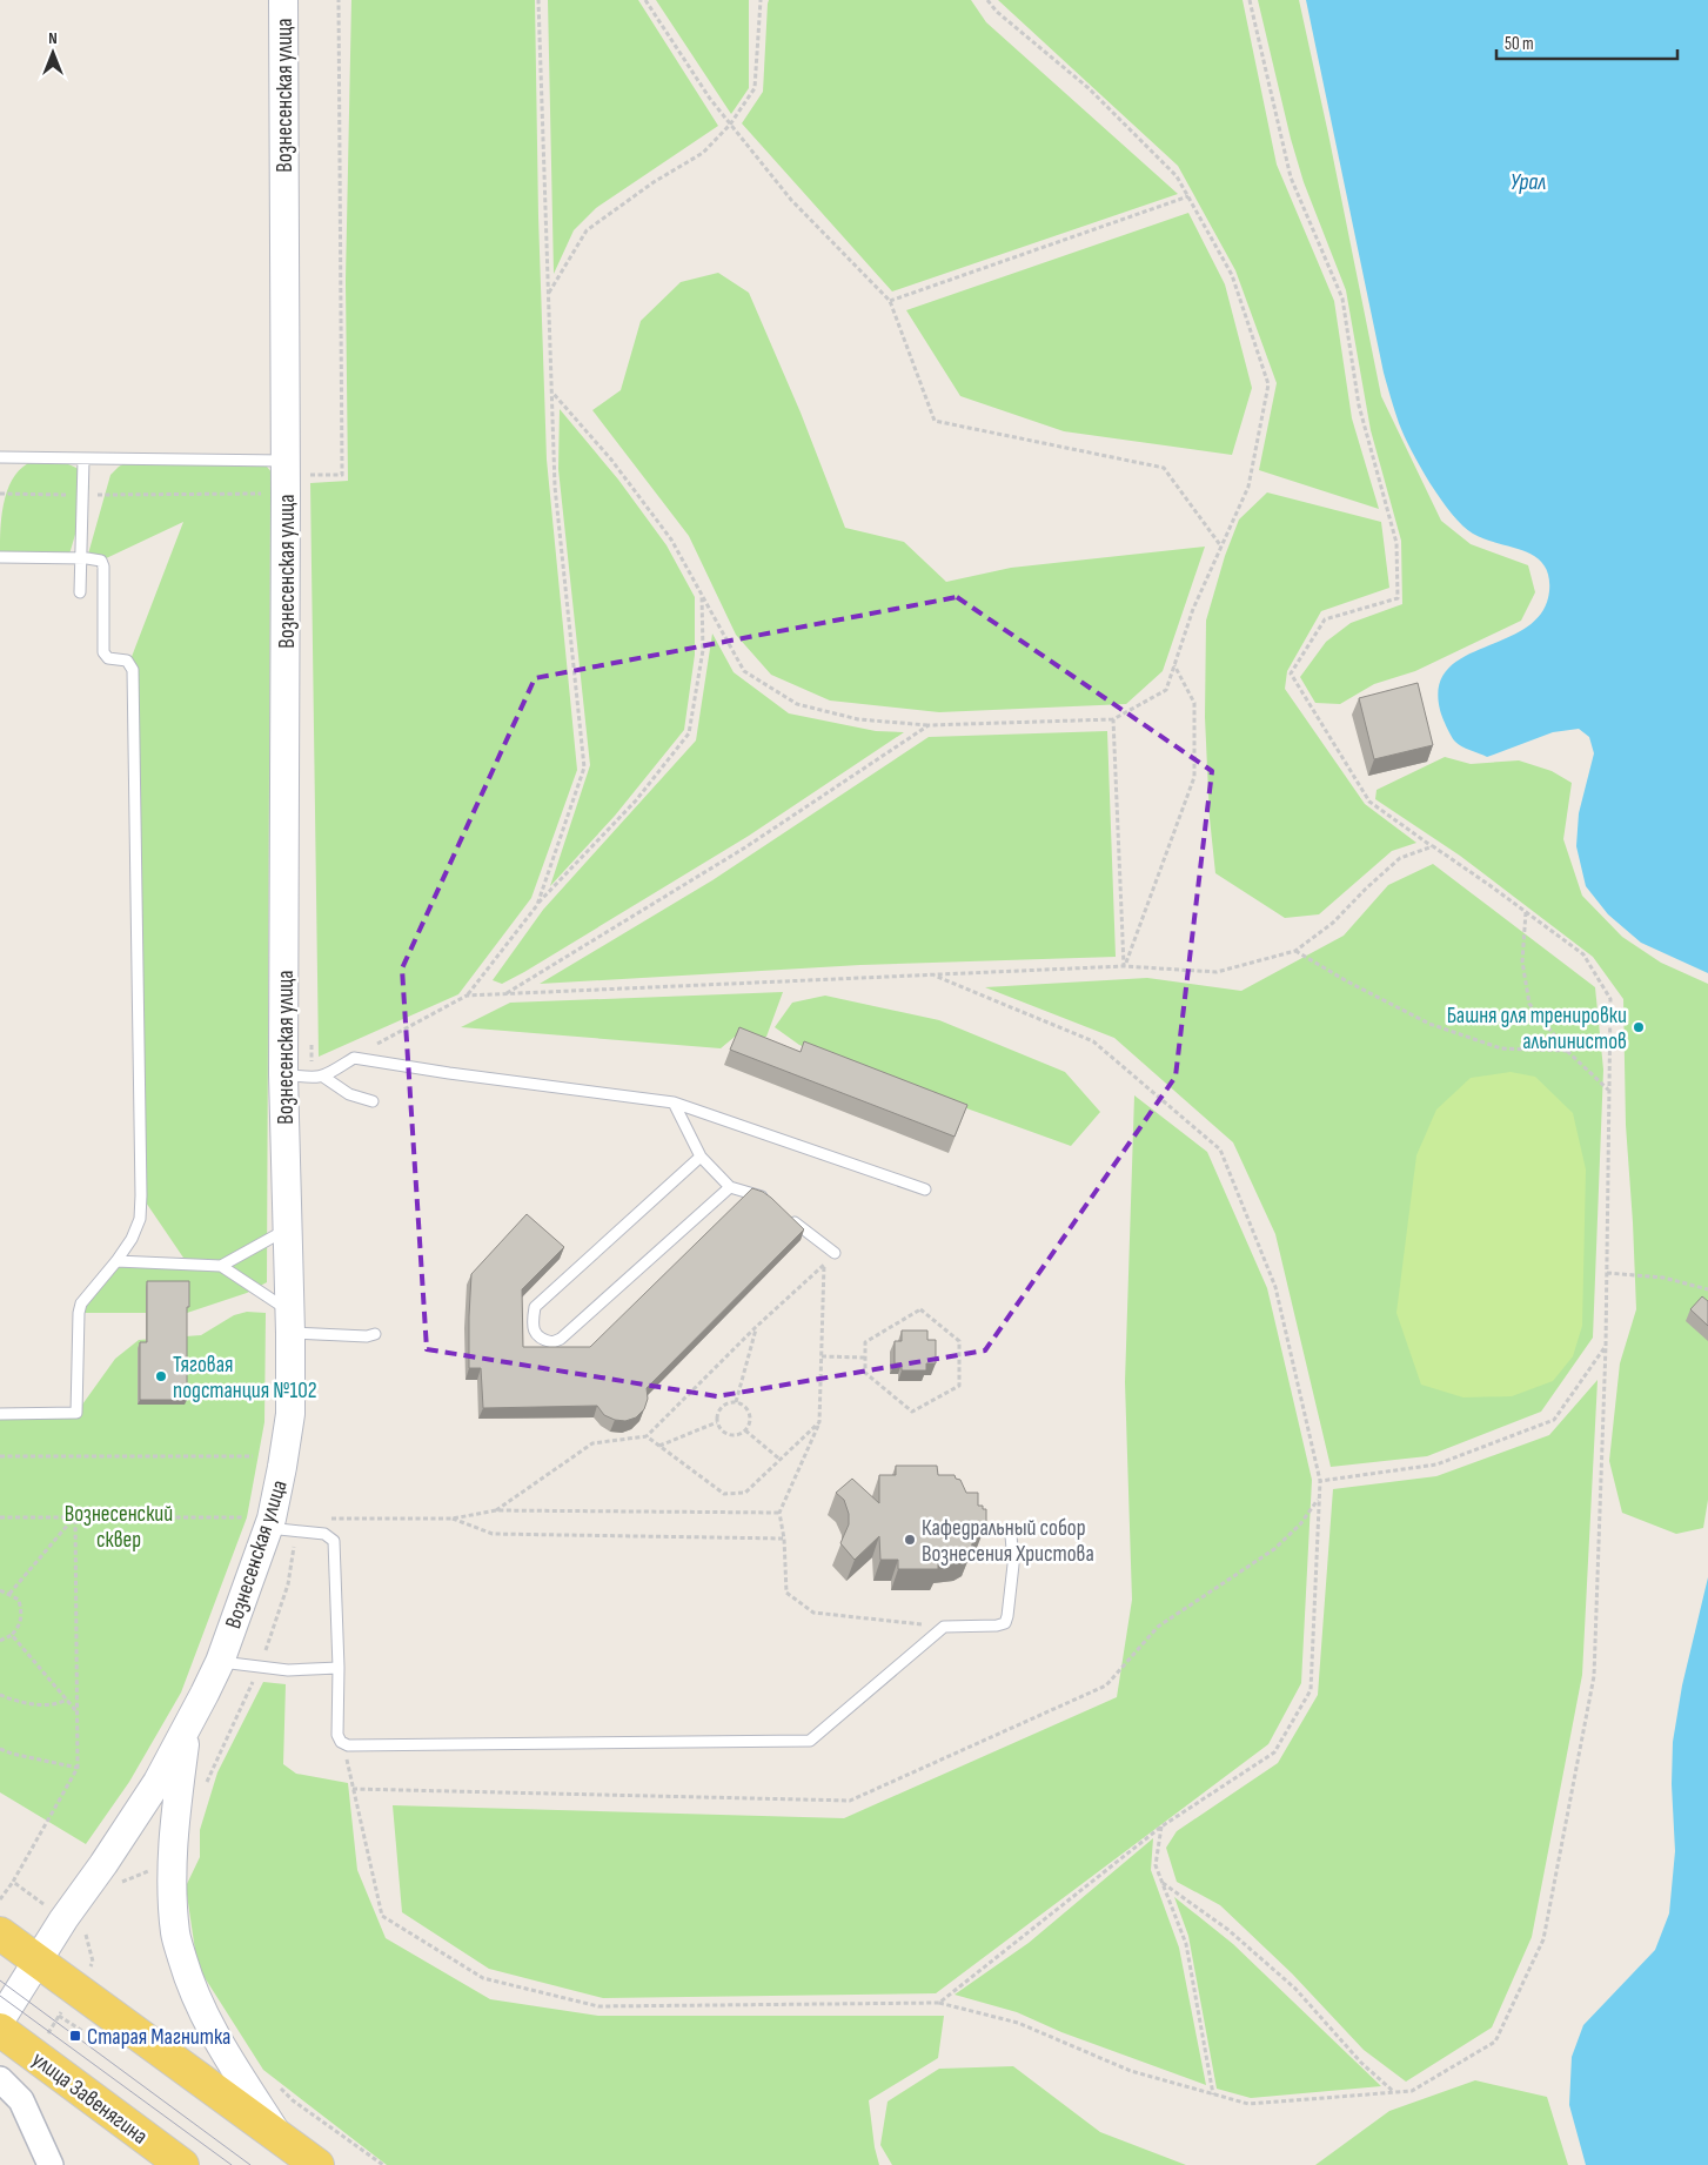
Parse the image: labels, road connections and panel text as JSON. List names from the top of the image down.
{
  "streets": {
    "main road": ["Вознесенская улица", "улица Завенягина"]
  },
  "water": ["Урал"],
  "parks": ["Вознесенский cквер"],
  "places": {
    "other": ["Башня для тренировки альпинистов", "Тяговая подстанция №102", "Кафедральный собор Вознесения Христова"],
    "transit": ["Старая Магнитка"]
  },
  "scale_bar": "50 m",
  "north": "top"
}
